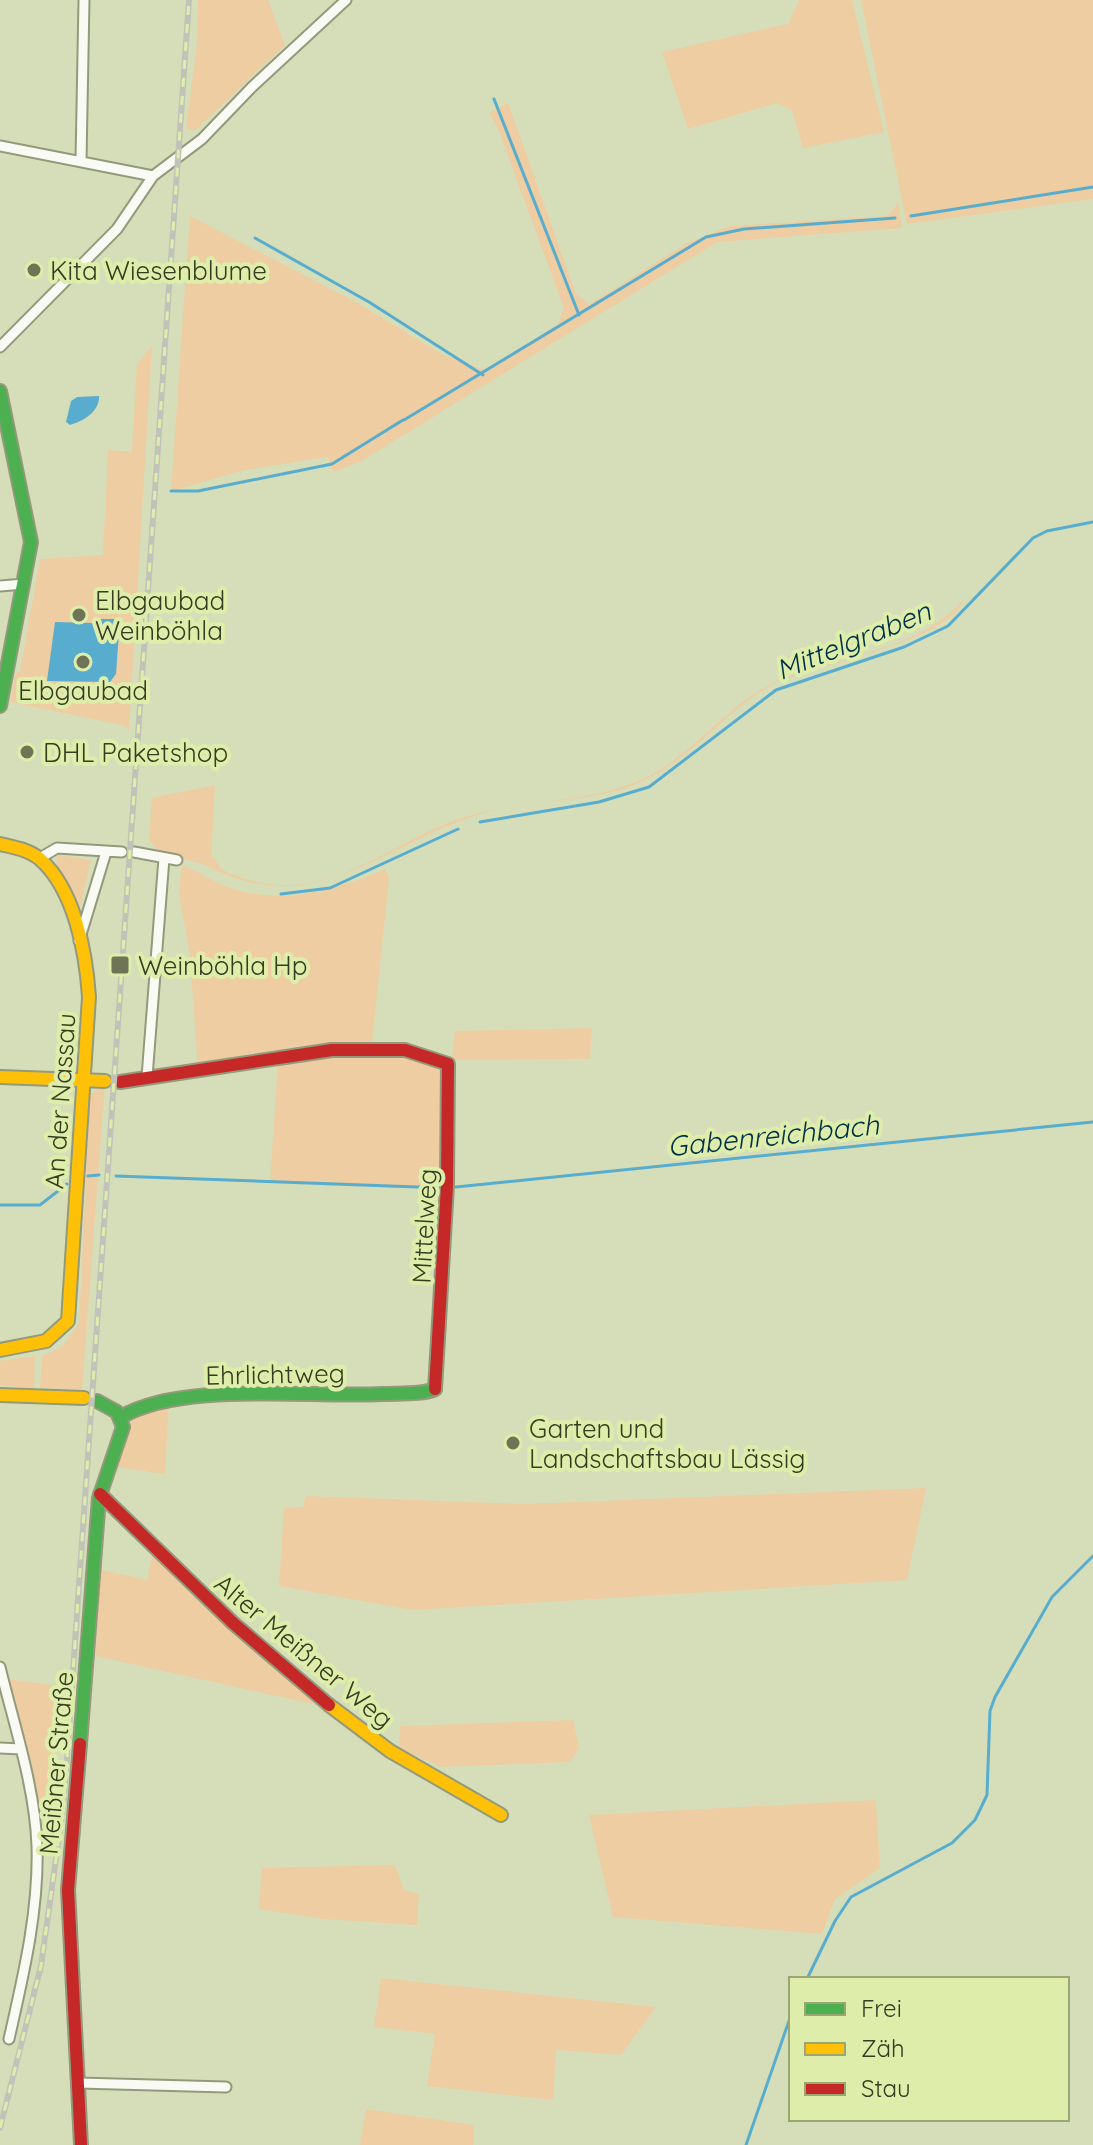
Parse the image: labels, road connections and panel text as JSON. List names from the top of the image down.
{
  "streets": {
    "street": [
      "An der Nassau",
      "Mittelweg",
      "Ehrlichtweg",
      "Alter Meißner Weg",
      "Meißner Straße"
    ]
  },
  "crossings": [
    ["Mittelweg", "Ehrlichtweg"],
    ["Ehrlichtweg", "Meißner Straße"],
    ["Alter Meißner Weg", "Meißner Straße"]
  ],
  "water": ["Mittelgraben", "Gabenreichbach"],
  "places": {
    "other": [
      "Kita Wiesenblume",
      "Elbgaubad Weinböhla",
      "Elbgaubad",
      "DHL Paketshop",
      "Garten und Landschaftsbau Lässig"
    ],
    "transit": ["Weinböhla Hp"]
  },
  "legend": ["Frei", "Zäh", "Stau"]
}
